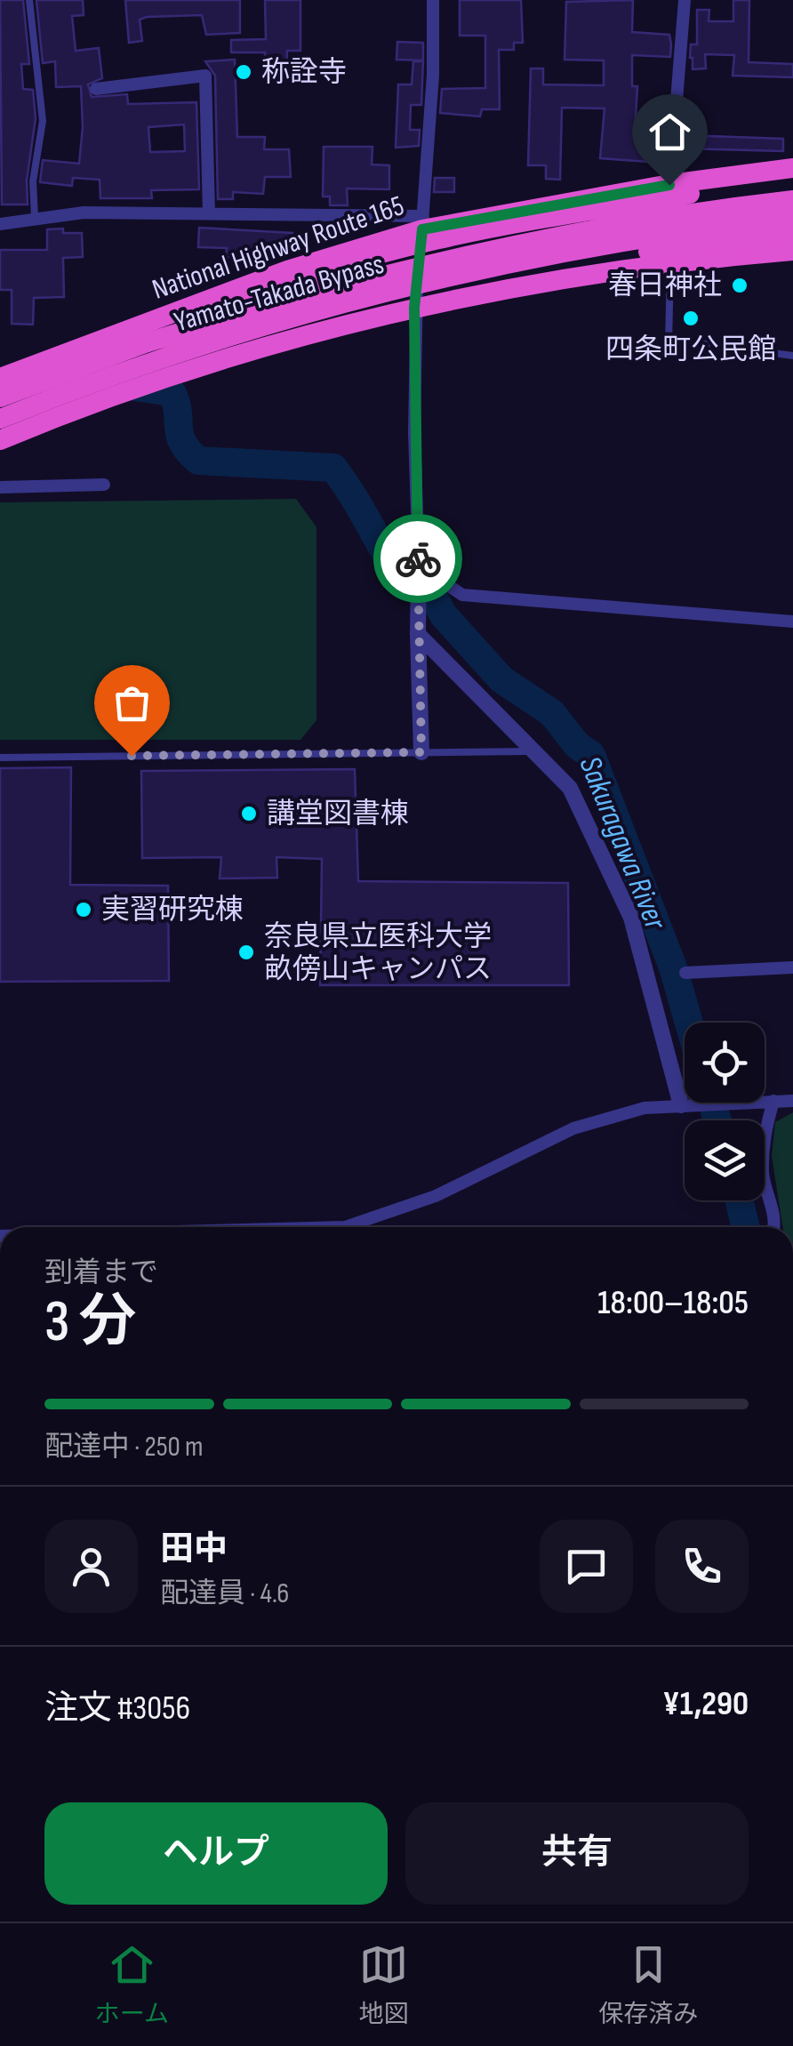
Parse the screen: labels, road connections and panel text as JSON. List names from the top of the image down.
{
  "streets": {
    "highway": ["National Highway Route 165", "Yamato-Takada Bypass"]
  },
  "water": ["Sakuragawa River"],
  "places": [
    "称詮寺",
    "春日神社",
    "四条町公民館",
    "講堂図書棟",
    "実習研究棟",
    "奈良県立医科大学 畝傍山キャンパス"
  ],
  "page": {
    "heading": ["3 分", "到着まで", "18:00–18:05"],
    "panel": [
      "田中",
      "配達員 · 4.6",
      "注文 #3056",
      "¥1,290"
    ],
    "bar": "配達中 · 250 m",
    "buttons": ["ヘルプ", "共有"],
    "tabs": ["ホーム", "地図", "保存済み"]
  }
}
